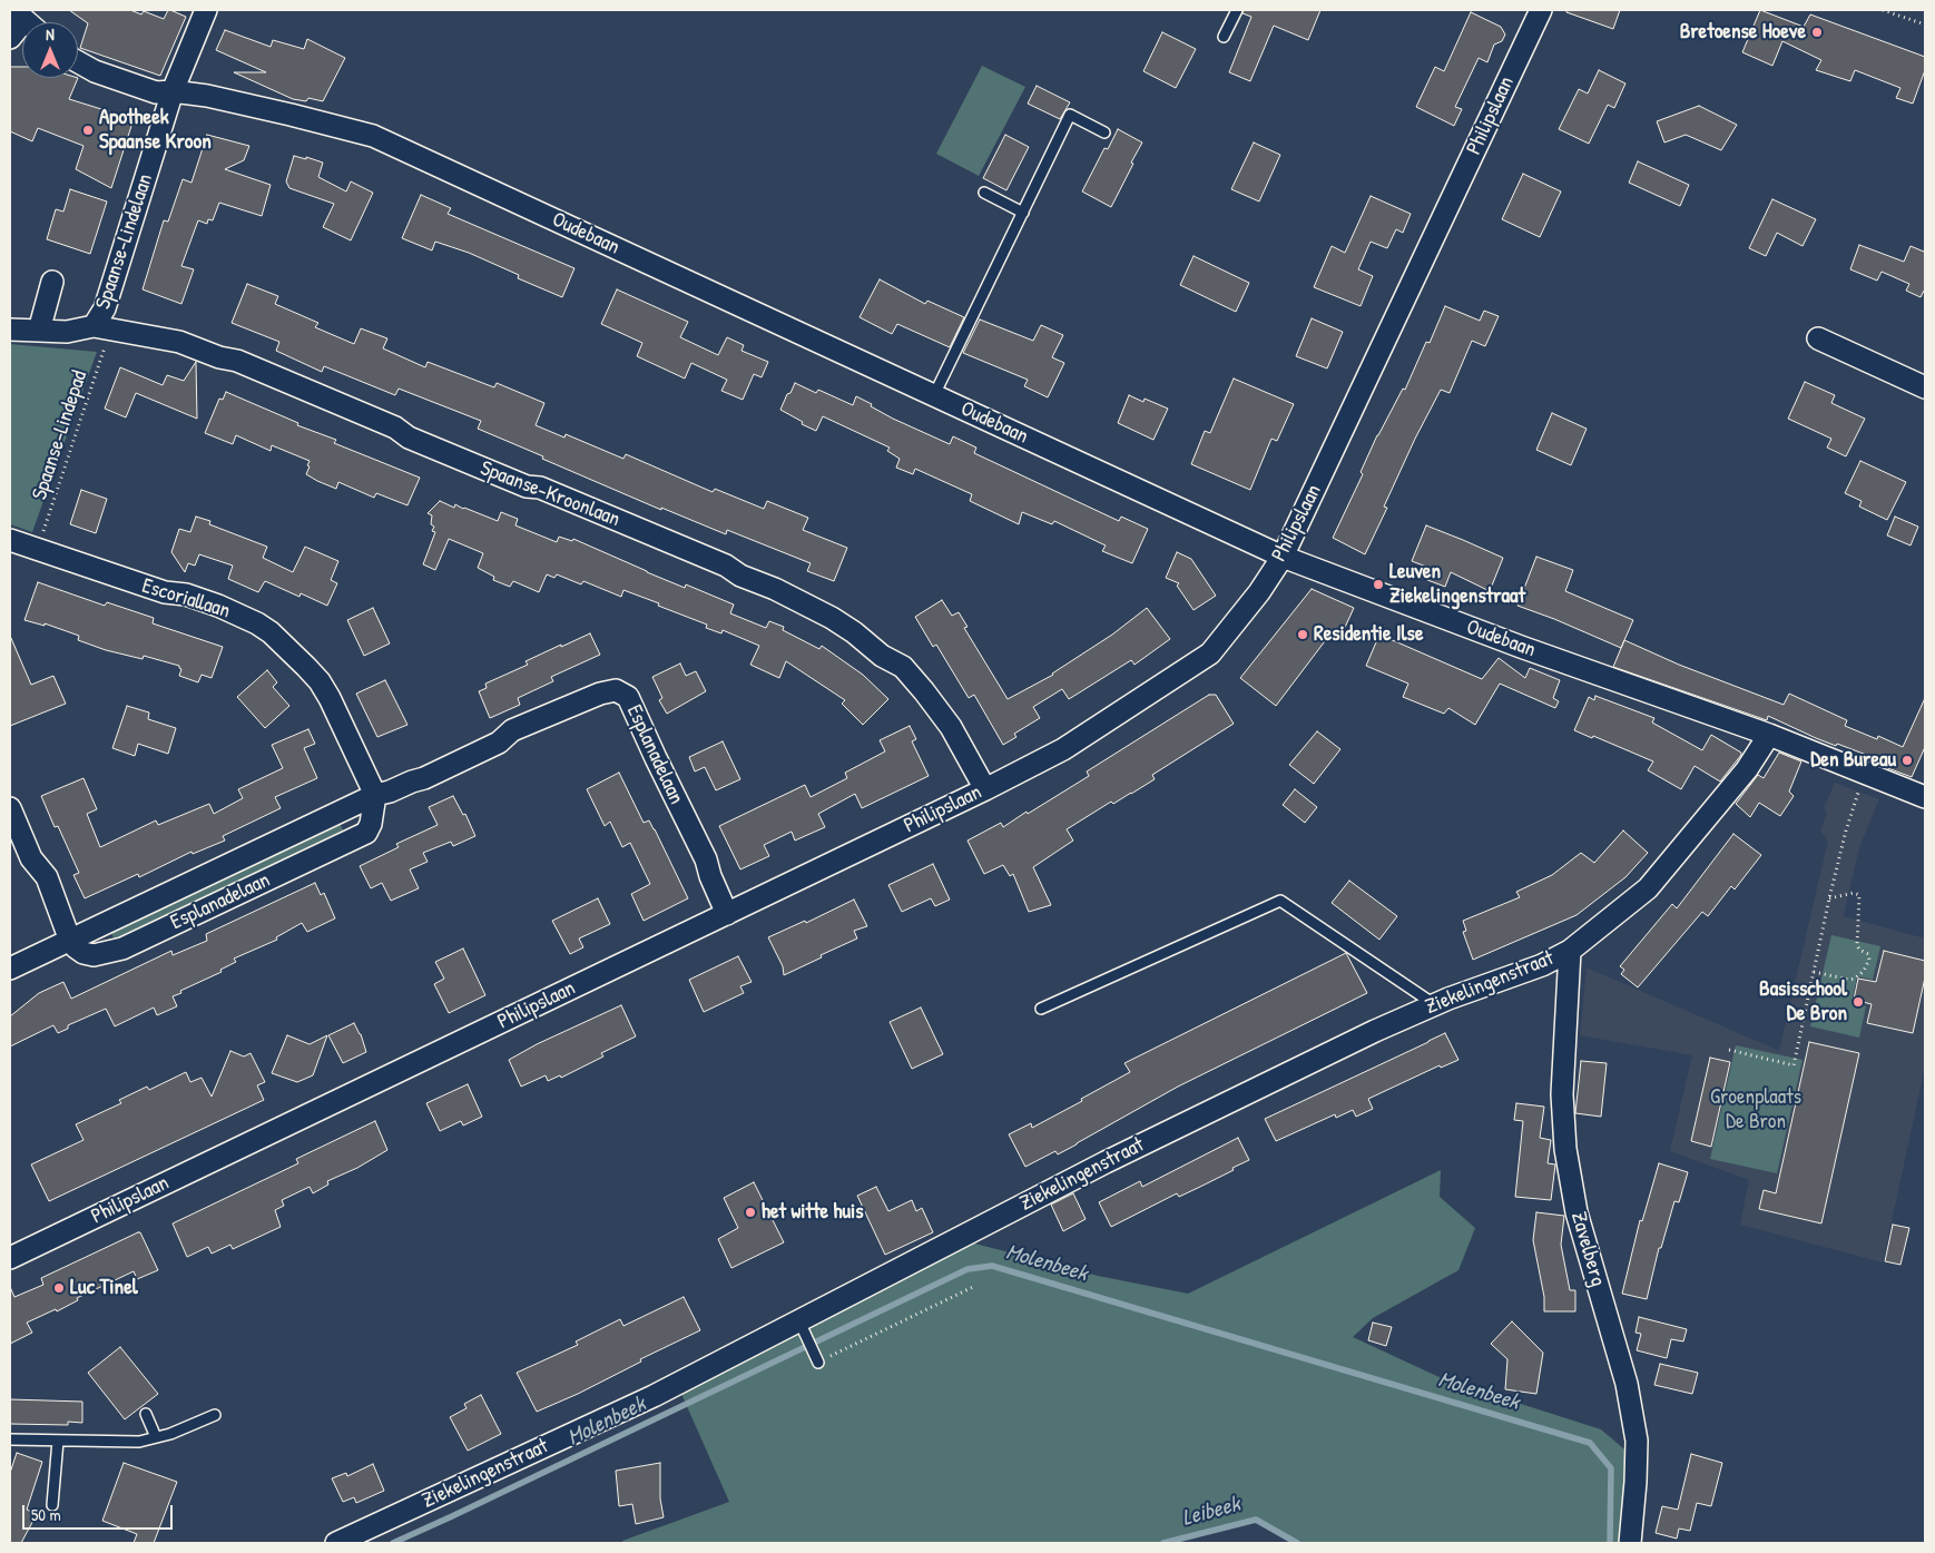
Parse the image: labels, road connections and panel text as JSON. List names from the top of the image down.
{
  "streets": {
    "street": [
      "Philipslaan",
      "Oudebaan",
      "Spaanse-Lindelaan",
      "Spaanse-Kroonlaan",
      "Escoriallaan",
      "Esplanadelaan",
      "Ziekelingenstraat",
      "Zavelberg"
    ],
    "path": ["Spaanse-Lindepad"]
  },
  "crossings": [
    ["Philipslaan", "Oudebaan"],
    ["Philipslaan", "Spaanse-Kroonlaan"],
    ["Philipslaan", "Esplanadelaan"],
    ["Oudebaan", "Spaanse-Lindelaan"],
    ["Oudebaan", "Ziekelingenstraat"],
    ["Spaanse-Lindelaan", "Spaanse-Lindepad"],
    ["Spaanse-Lindelaan", "Spaanse-Kroonlaan"],
    ["Spaanse-Lindepad", "Spaanse-Kroonlaan"],
    ["Spaanse-Lindepad", "Escoriallaan"],
    ["Escoriallaan", "Esplanadelaan"],
    ["Ziekelingenstraat", "Zavelberg"]
  ],
  "water": ["Molenbeek", "Leibeek"],
  "parks": ["Groenplaats De Bron"],
  "places": [
    "Bretoense Hoeve",
    "Apotheek Spaanse Kroon",
    "Leuven Ziekelingenstraat",
    "Residentie Ilse",
    "Den Bureau",
    "Basisschool De Bron",
    "het witte huis",
    "Luc Tinel"
  ],
  "scale_bar": "50 m",
  "north": "top"
}
